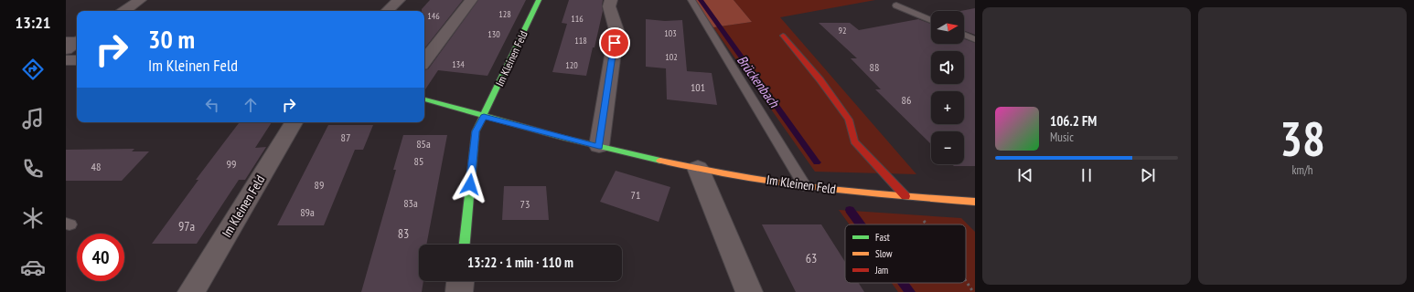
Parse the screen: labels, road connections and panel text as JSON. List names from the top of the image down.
{
  "streets": {
    "street": ["Im Kleinen Feld"]
  },
  "water": ["Brückenbach"],
  "house_numbers": [
    "128",
    "146",
    "116",
    "92",
    "103",
    "130",
    "118",
    "102",
    "134",
    "120",
    "88",
    "101",
    "86",
    "87",
    "85a",
    "85",
    "99",
    "48",
    "89",
    "71",
    "83a",
    "73",
    "89a",
    "97a",
    "83",
    "63"
  ],
  "legend": ["Fast", "Slow", "Jam"],
  "north": "right",
  "page": {
    "tabs": "13:21",
    "tile": ["38", "km/h"],
    "map_buttons": ["+", "−"],
    "turn": ["30 m", "Im Kleinen Feld"],
    "song": ["106.2 FM", "Music"],
    "limit": "40",
    "trip": "13:22 · 1 min · 110 m"
  }
}
